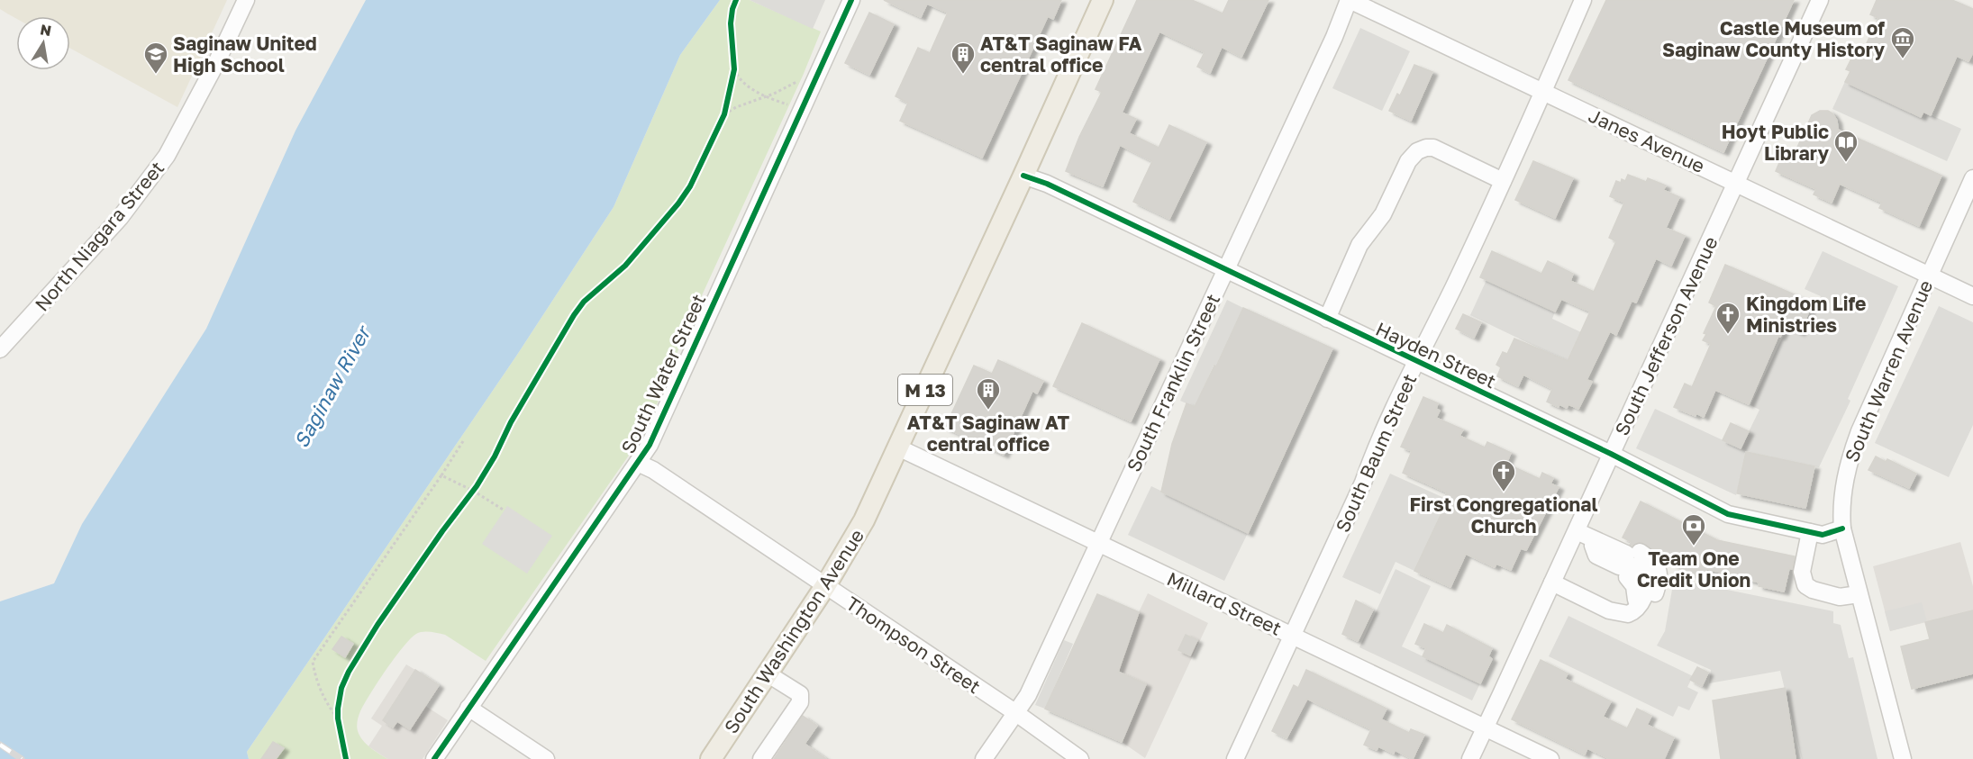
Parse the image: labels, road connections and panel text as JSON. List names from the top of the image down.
{
  "streets": {
    "main road": ["M 13", "South Washington Avenue"],
    "street": [
      "Janes Avenue",
      "North Niagara Street",
      "South Jefferson Avenue",
      "Hayden Street",
      "South Warren Avenue",
      "South Water Street",
      "South Franklin Street",
      "South Baum Street",
      "Millard Street",
      "Thompson Street"
    ]
  },
  "crossings": [
    ["Janes Avenue", "South Jefferson Avenue"],
    ["Janes Avenue", "South Warren Avenue"],
    ["Janes Avenue", "South Franklin Street"],
    ["Janes Avenue", "South Baum Street"],
    ["South Jefferson Avenue", "Hayden Street"],
    ["South Jefferson Avenue", "Millard Street"],
    ["Hayden Street", "South Warren Avenue"],
    ["Hayden Street", "South Franklin Street"],
    ["Hayden Street", "South Baum Street"],
    ["Hayden Street", "South Washington Avenue"],
    ["South Water Street", "Thompson Street"],
    ["South Franklin Street", "Millard Street"],
    ["South Franklin Street", "Thompson Street"],
    ["South Baum Street", "Millard Street"],
    ["Millard Street", "South Washington Avenue"],
    ["South Washington Avenue", "Thompson Street"]
  ],
  "water": ["Saginaw River"],
  "places": {
    "museum": ["Castle Museum of Saginaw County History"],
    "school or university": ["Saginaw United High School"],
    "building": ["AT&T Saginaw FA central office", "AT&T Saginaw AT central office"],
    "library": ["Hoyt Public Library"],
    "church": ["Kingdom Life Ministries", "First Congregational Church"],
    "bank": ["Team One Credit Union"]
  },
  "north": "top"
}
